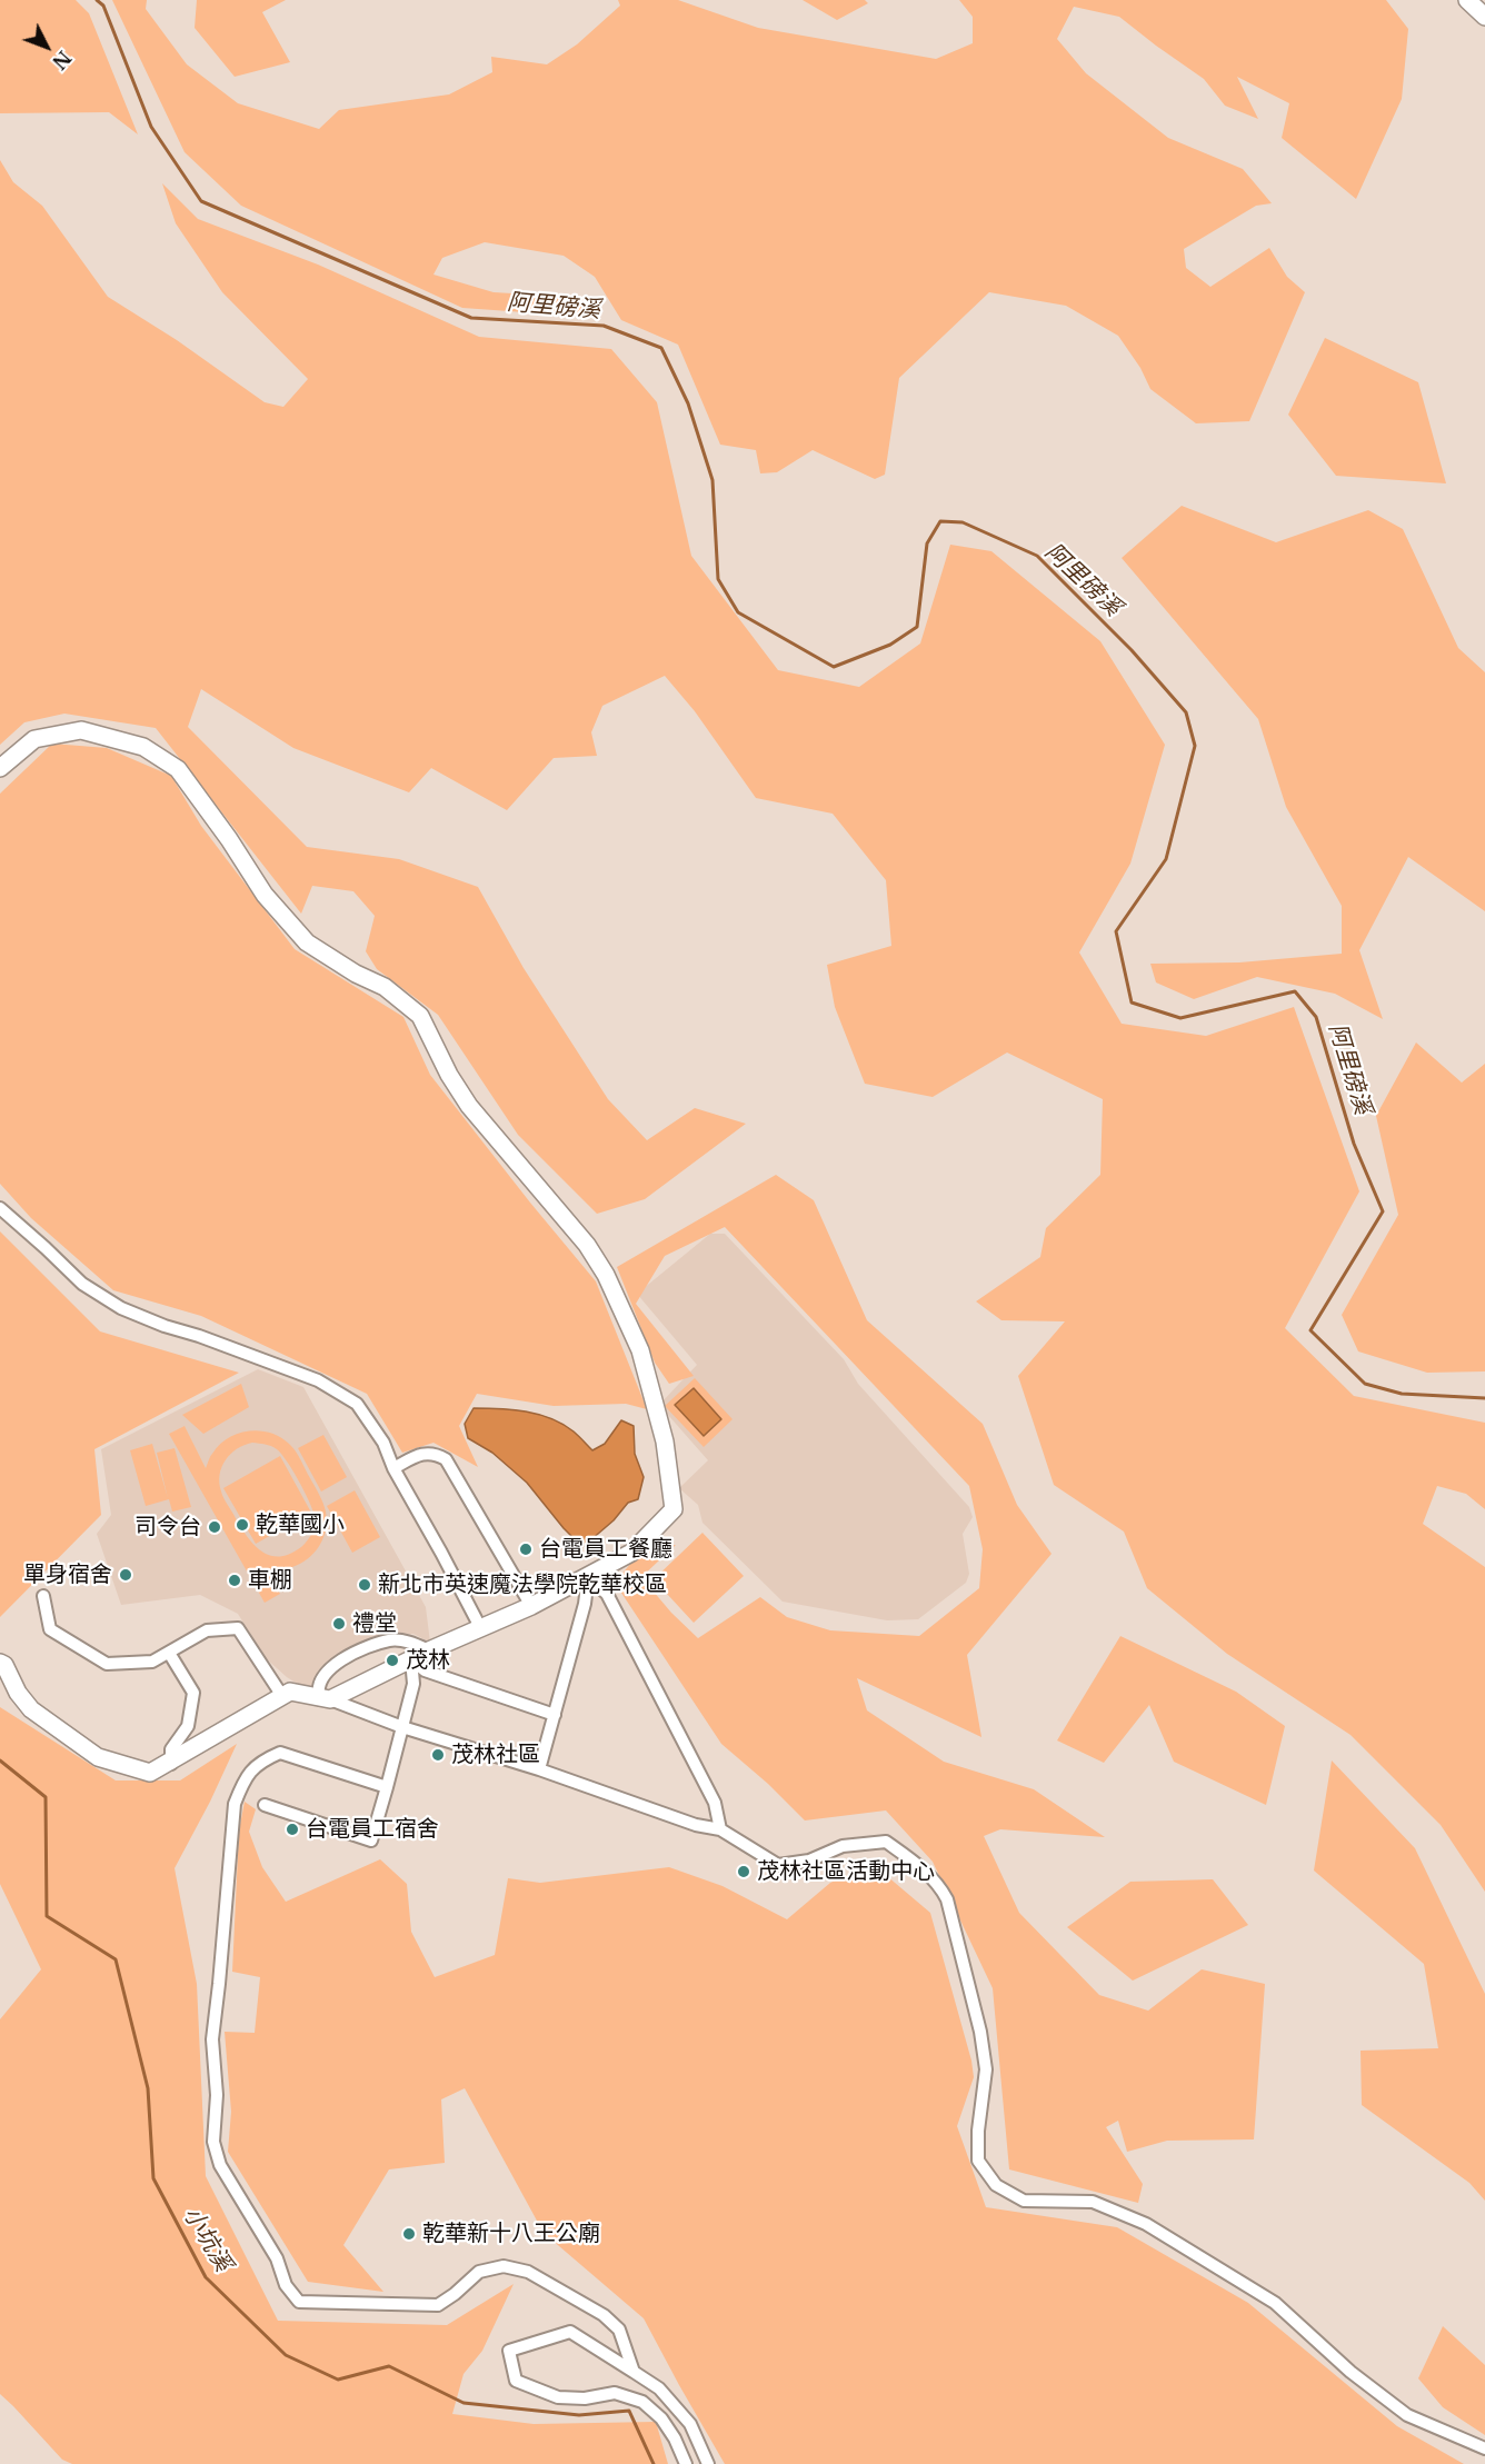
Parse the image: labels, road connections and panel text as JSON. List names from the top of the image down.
{
  "water": ["阿里磅溪", "小坑溪"],
  "places": [
    "乾華國小",
    "司令台",
    "台電員工餐廳",
    "單身宿舍",
    "車棚",
    "新北市英速魔法學院乾華校區",
    "禮堂",
    "茂林",
    "茂林社區",
    "台電員工宿舍",
    "茂林社區活動中心",
    "乾華新十八王公廟"
  ],
  "north": "bottom right"
}
